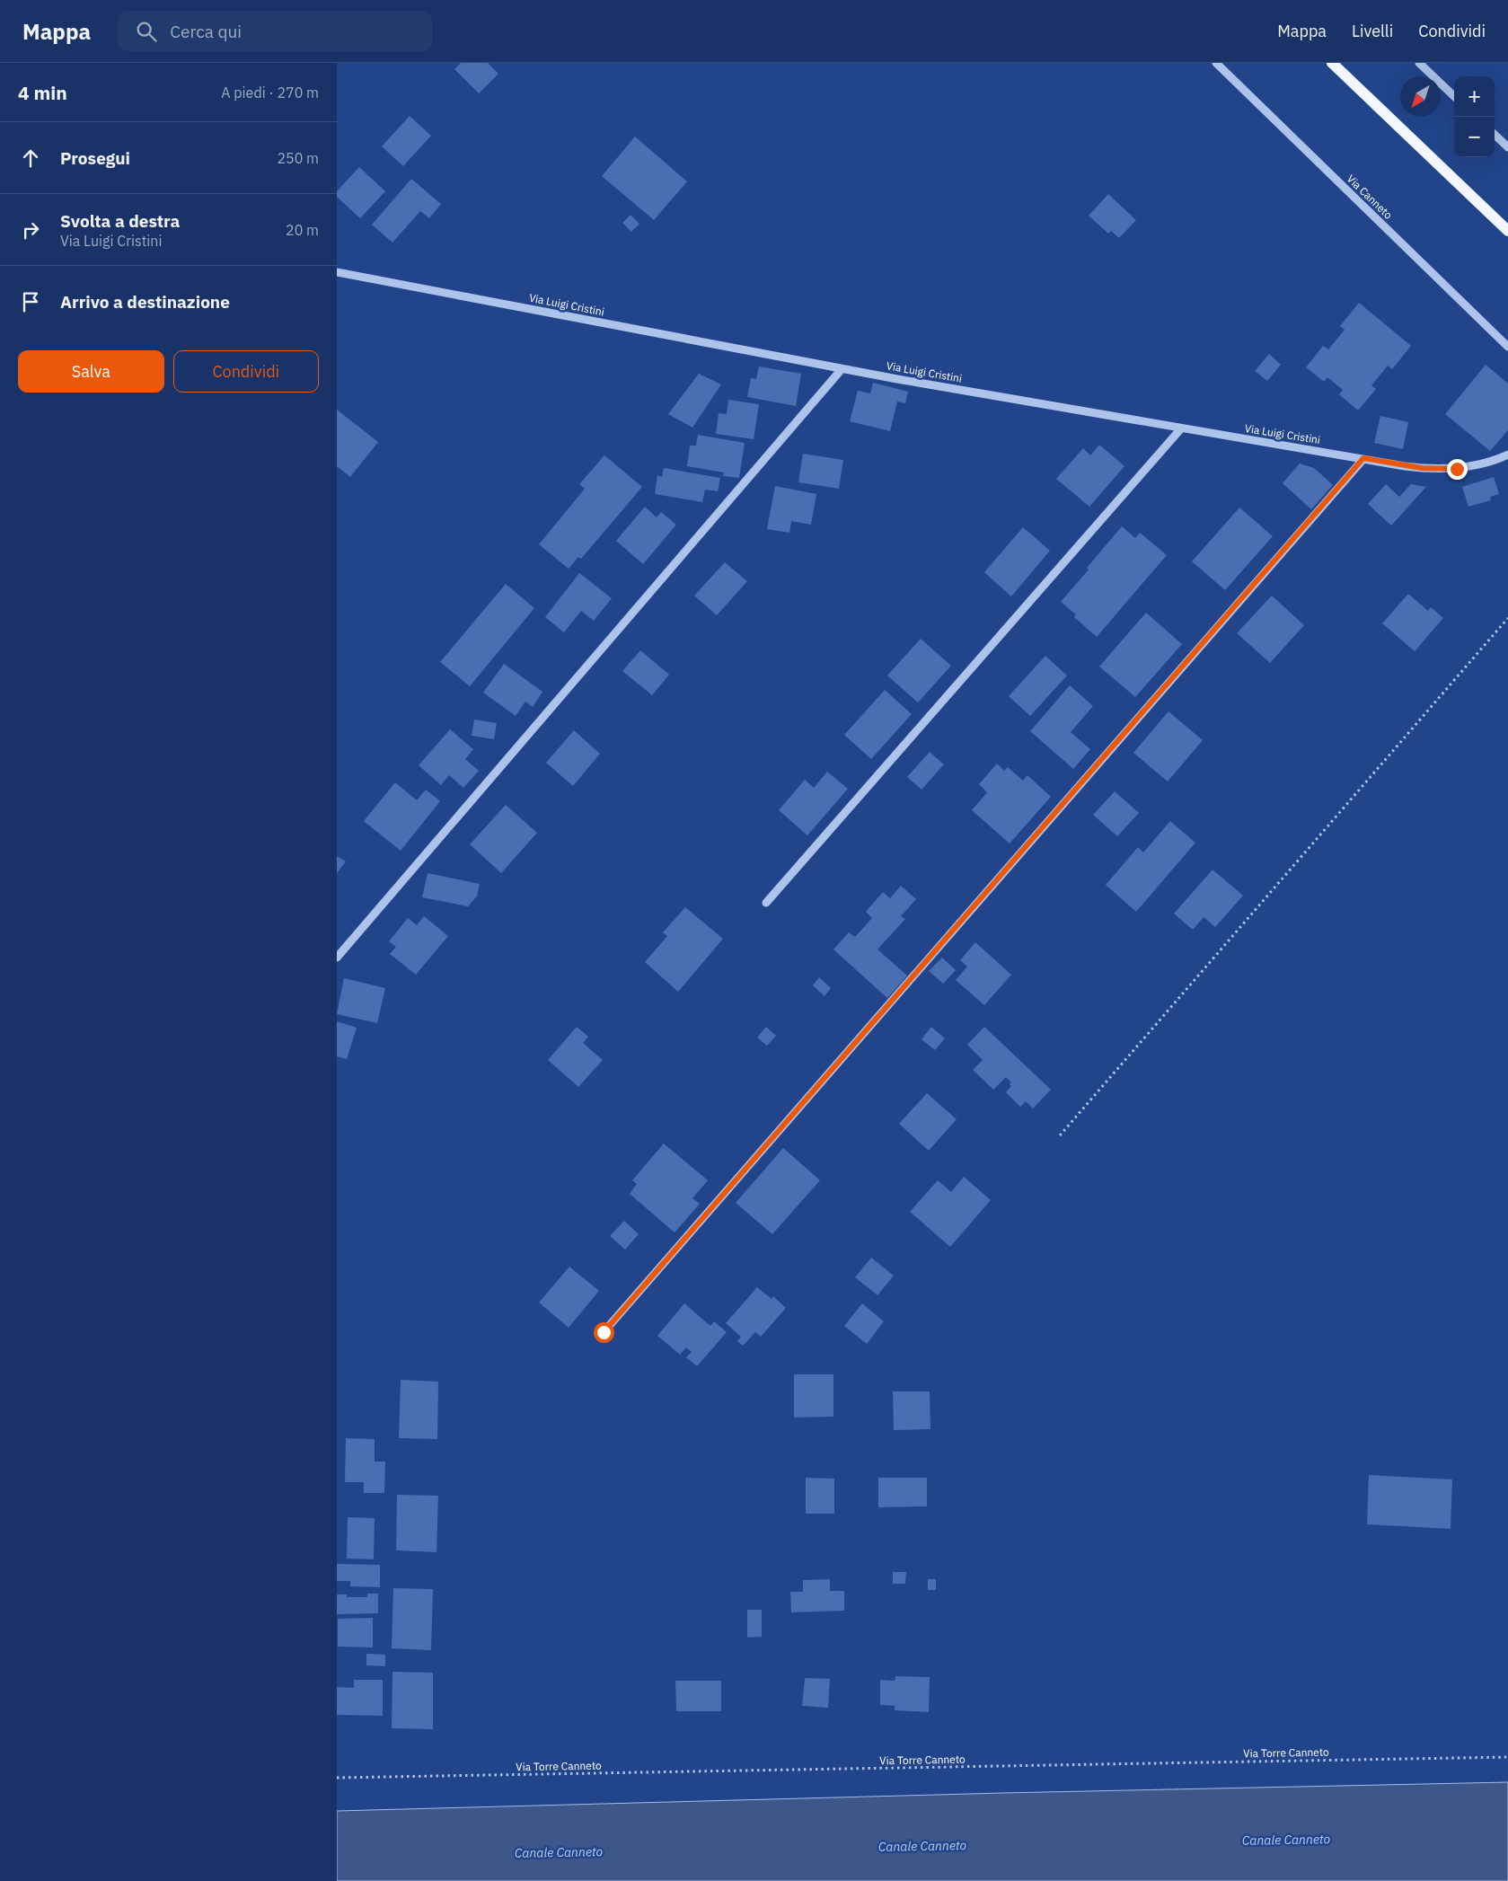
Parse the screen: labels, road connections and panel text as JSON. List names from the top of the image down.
{
  "streets": {
    "street": ["Via Canneto", "Via Luigi Cristini"],
    "path": ["Via Torre Canneto"]
  },
  "water": ["Canale Canneto"],
  "north": "bottom left",
  "page": {
    "header": "Mappa",
    "search": "Cerca qui",
    "nav": ["Mappa", "Livelli", "Condividi"],
    "heading": ["4 min", "A piedi · 270 m"],
    "map_buttons": ["+", "−"],
    "list": [
      ["Prosegui", "250 m"],
      ["Svolta a destra", "Via Luigi Cristini", "20 m"],
      "Arrivo a destinazione"
    ],
    "buttons": ["Salva", "Condividi"]
  }
}
